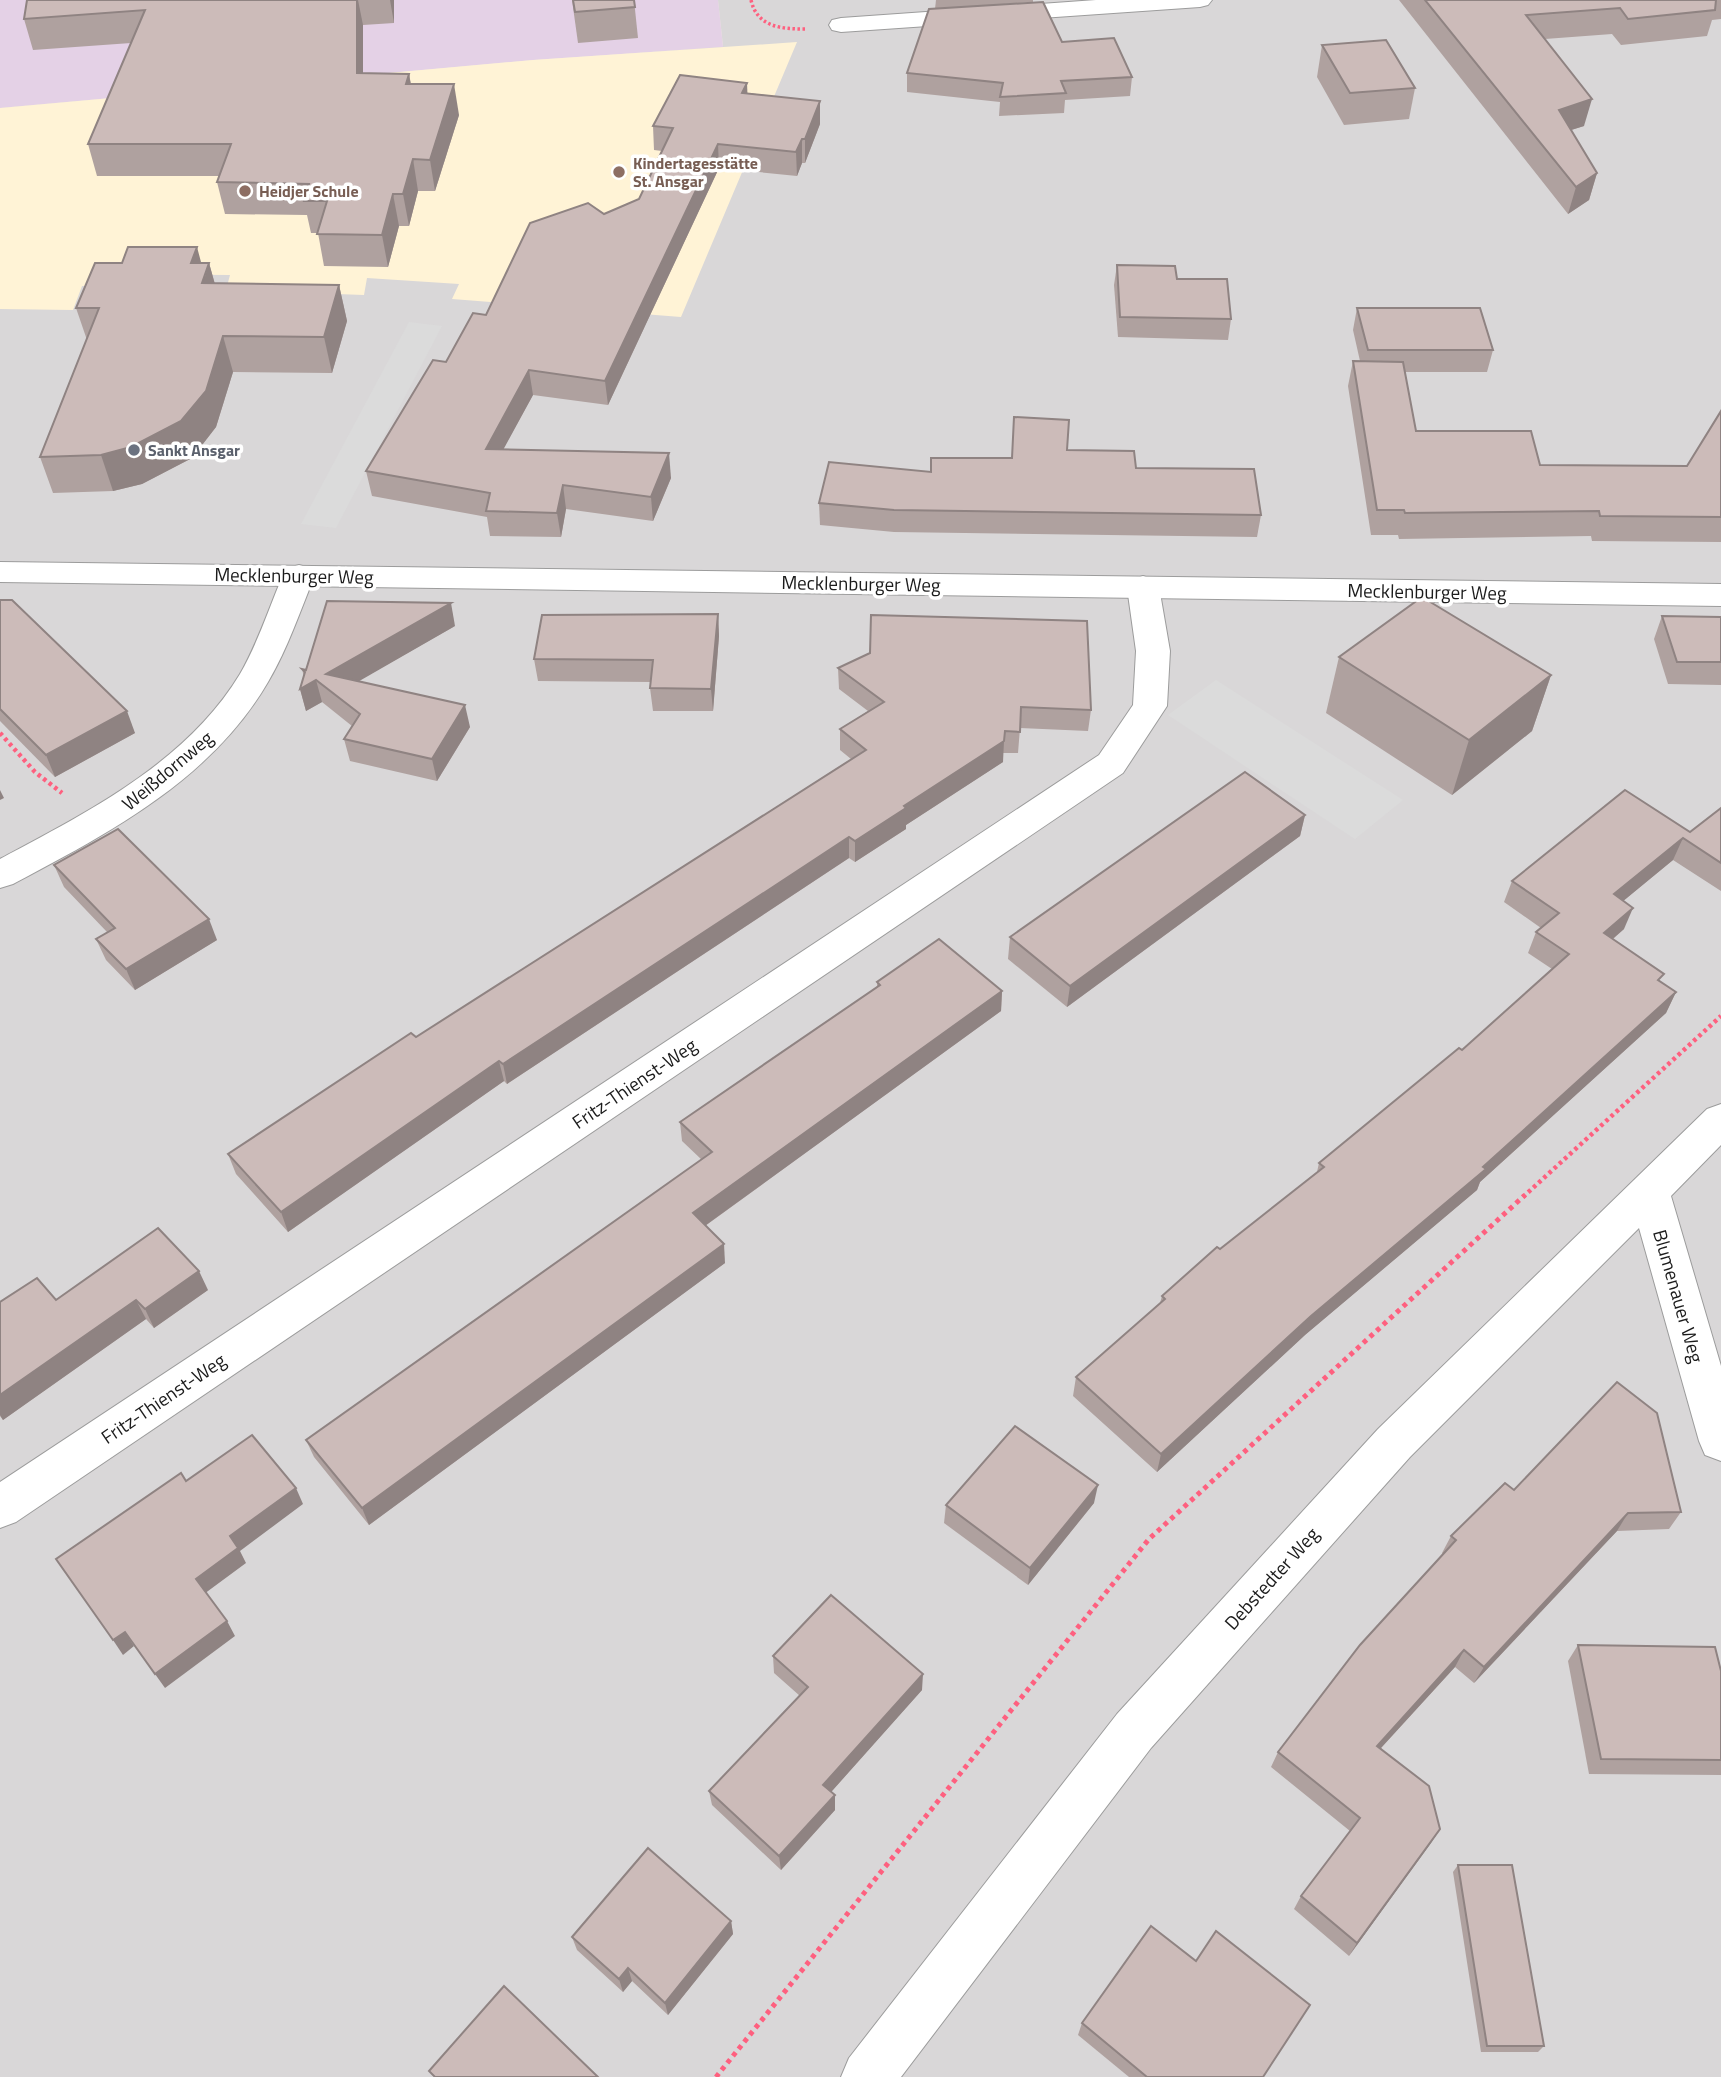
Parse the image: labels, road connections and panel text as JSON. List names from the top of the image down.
{
  "streets": {
    "street": [
      "Mecklenburger Weg",
      "Weißdornweg",
      "Fritz-Thienst-Weg",
      "Blumenauer Weg",
      "Debstedter Weg"
    ]
  },
  "crossings": [
    ["Mecklenburger Weg", "Weißdornweg"],
    ["Mecklenburger Weg", "Fritz-Thienst-Weg"],
    ["Blumenauer Weg", "Debstedter Weg"]
  ],
  "places": ["Kindertagesstätte St. Ansgar", "Heidjer Schule", "Sankt Ansgar"]
}
